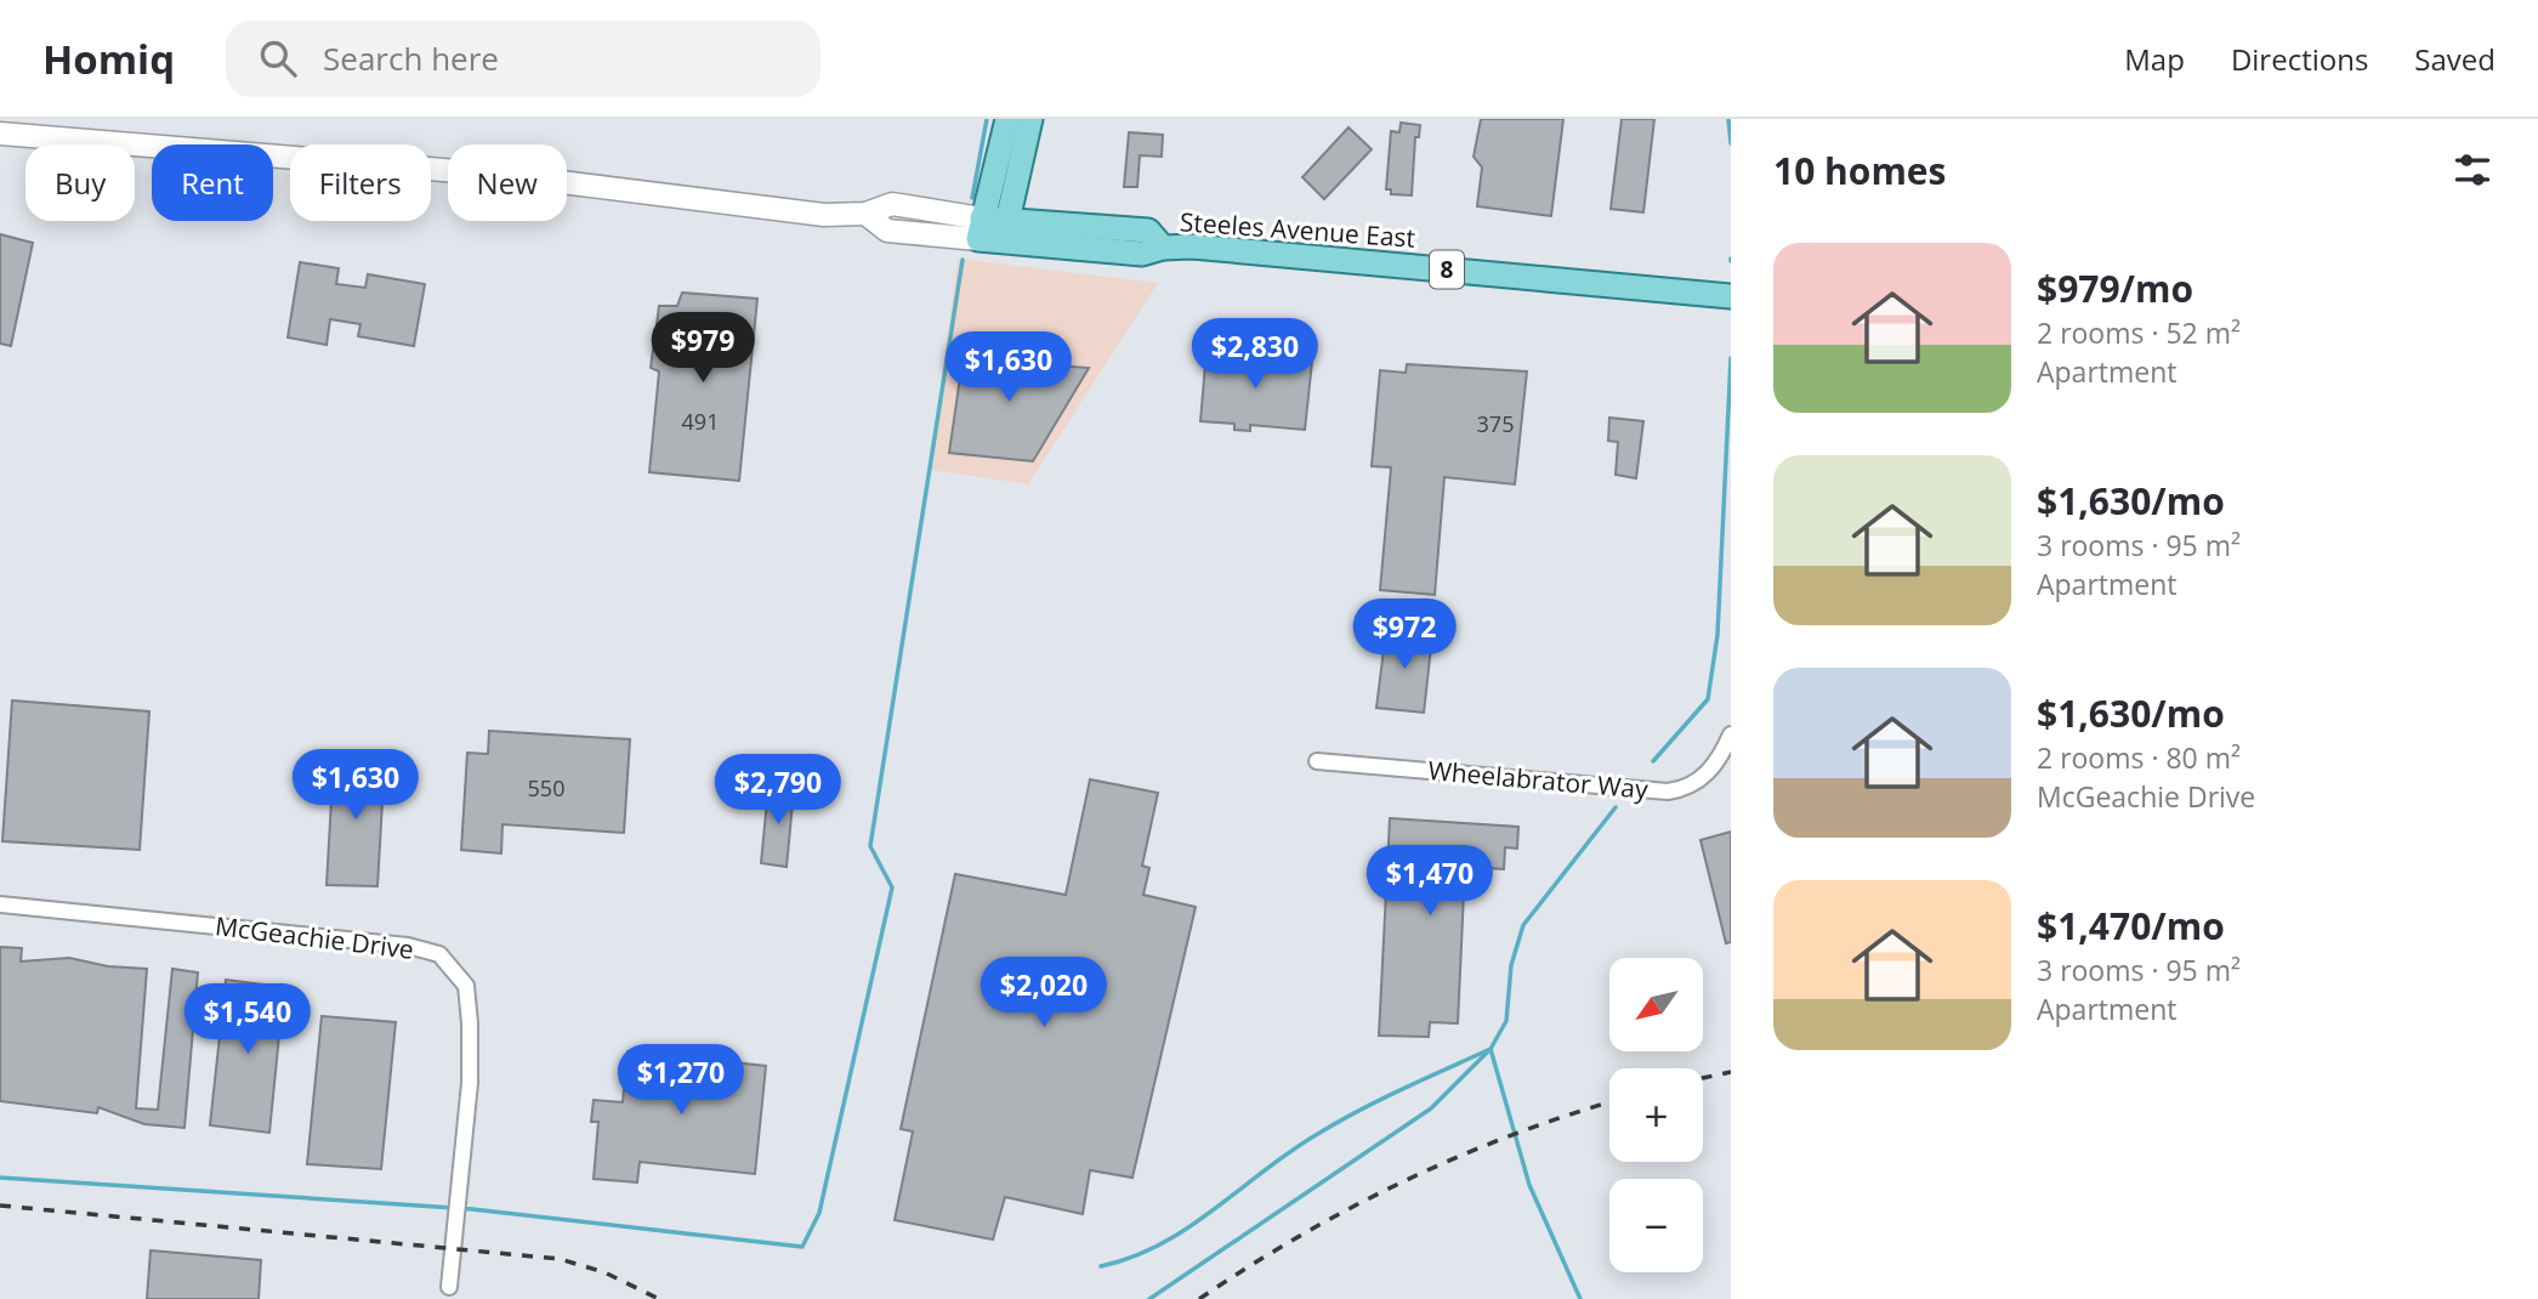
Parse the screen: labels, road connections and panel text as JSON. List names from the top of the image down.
{
  "streets": {
    "main road": ["Steeles Avenue East", "8"],
    "street": ["Wheelabrator Way", "McGeachie Drive"]
  },
  "house_numbers": ["491", "375", "550"],
  "north": "bottom left",
  "page": {
    "header": "Homiq",
    "search": "Search here",
    "nav": ["Map", "Directions", "Saved"],
    "heading": "10 homes",
    "chip": [
      "Buy",
      "Rent",
      "Filters",
      "New"
    ],
    "list": [
      {
        "name": "$979/mo",
        "note": "2 rooms · 52 m² · Apartment"
      },
      {
        "name": "$1,630/mo",
        "note": "3 rooms · 95 m² · Apartment"
      },
      {
        "name": "$1,630/mo",
        "note": "2 rooms · 80 m² · McGeachie Drive"
      },
      {
        "name": "$1,470/mo",
        "note": "3 rooms · 95 m² · Apartment"
      }
    ],
    "price": [
      "$979",
      "$2,830",
      "$1,630",
      "$972",
      "$1,630",
      "$2,790",
      "$1,470",
      "$2,020",
      "$1,540",
      "$1,270"
    ],
    "map_buttons": ["+", "−"]
  }
}
